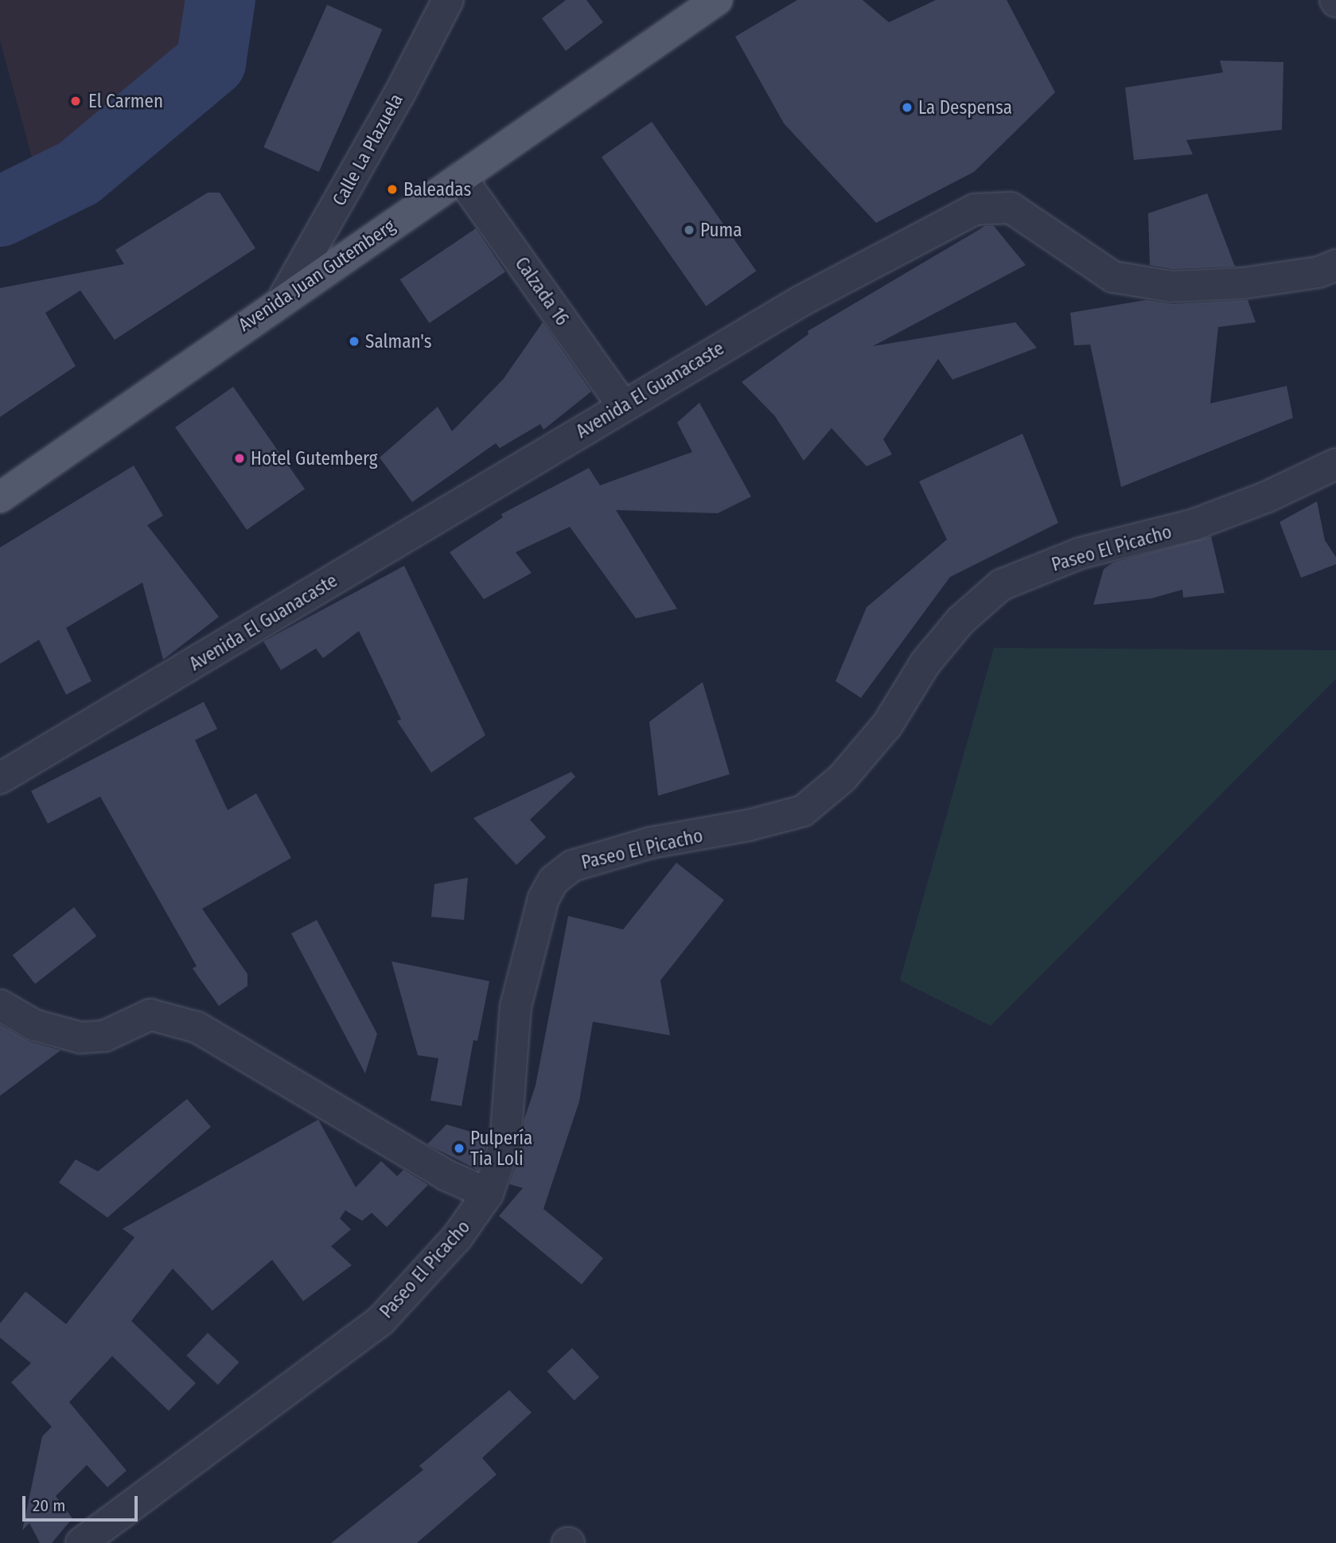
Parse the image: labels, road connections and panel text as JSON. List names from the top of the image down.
{
  "streets": {
    "main road": ["Avenida Juan Gutemberg"],
    "street": [
      "Calle La Plazuela",
      "Calzada 16",
      "Avenida El Guanacaste",
      "Paseo El Picacho"
    ]
  },
  "crossings": [
    ["Calle La Plazuela", "Avenida Juan Gutemberg"],
    ["Avenida Juan Gutemberg", "Calzada 16"],
    ["Calzada 16", "Avenida El Guanacaste"]
  ],
  "places": [
    "El Carmen",
    "La Despensa",
    "Baleadas",
    "Puma",
    "Salman's",
    "Hotel Gutemberg",
    "Pulpería Tia Loli"
  ],
  "scale_bar": "20 m"
}
